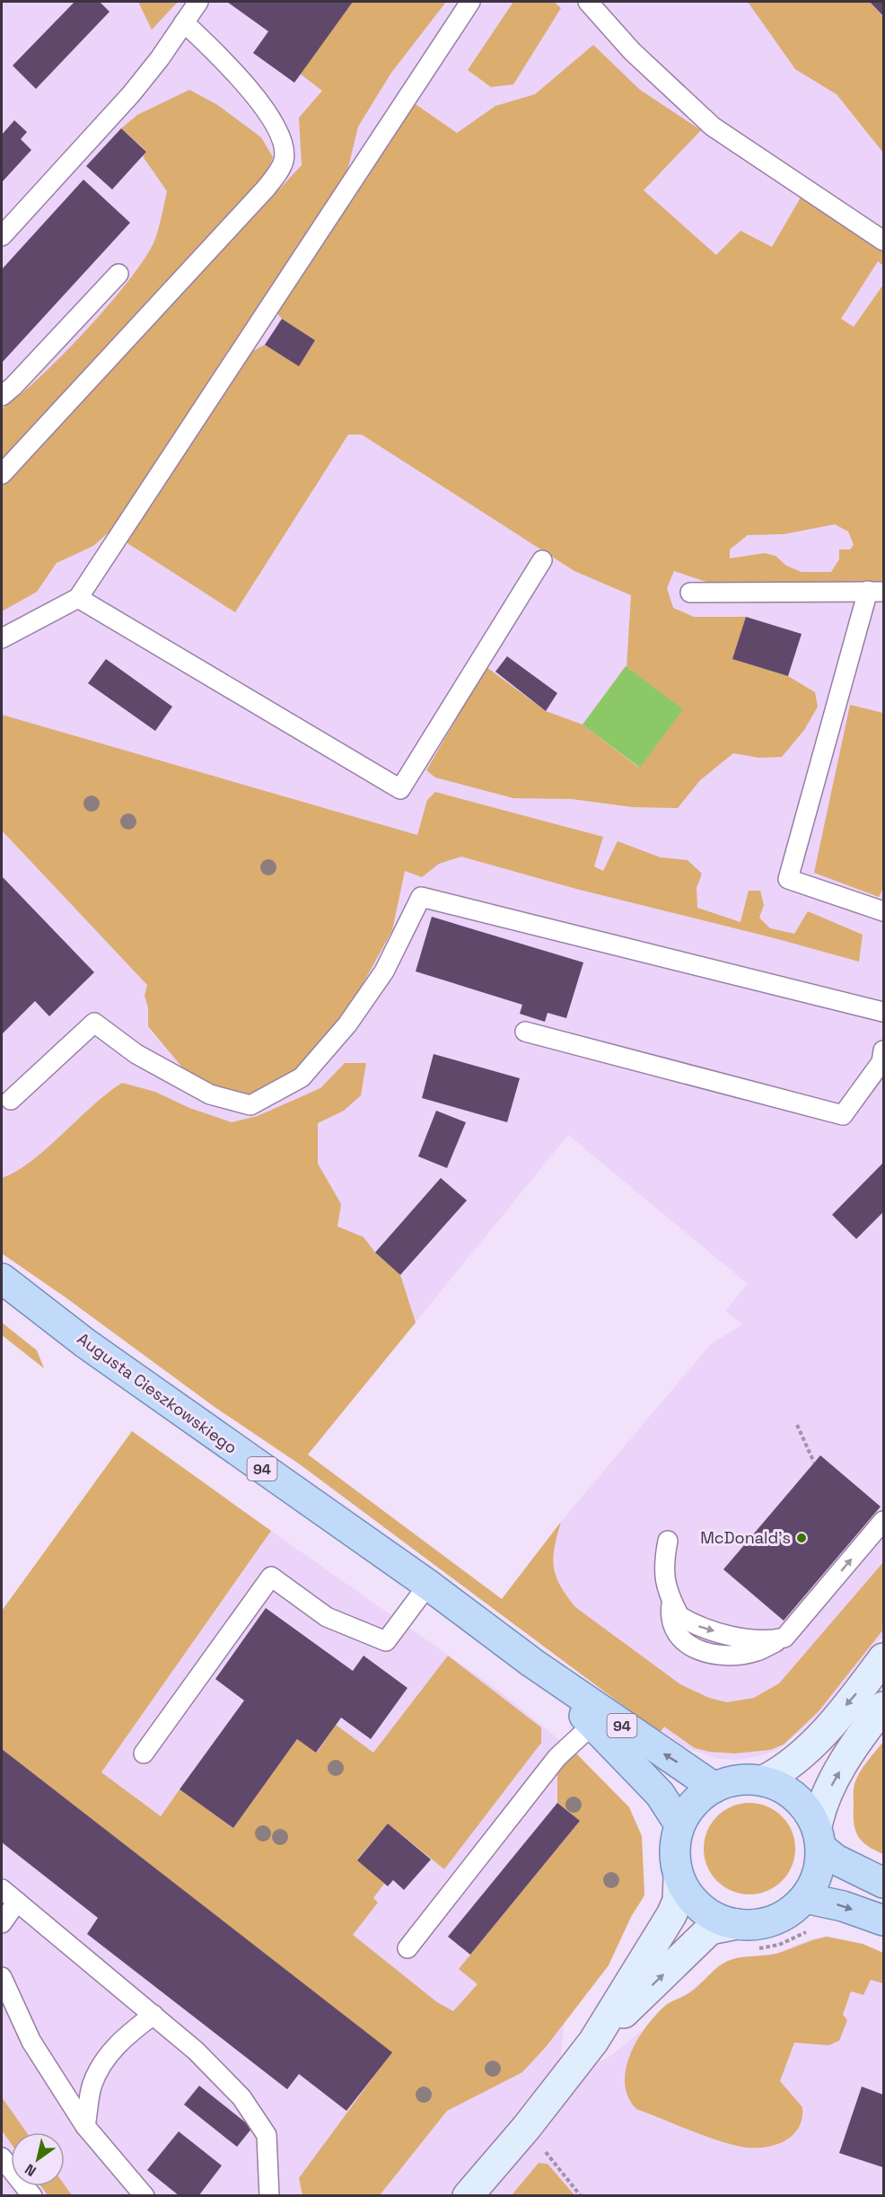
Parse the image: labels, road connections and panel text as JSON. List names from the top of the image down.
{
  "streets": {
    "main road": ["Augusta Cieszkowskiego", "94"]
  },
  "places": ["McDonald's"],
  "north": "bottom left"
}
